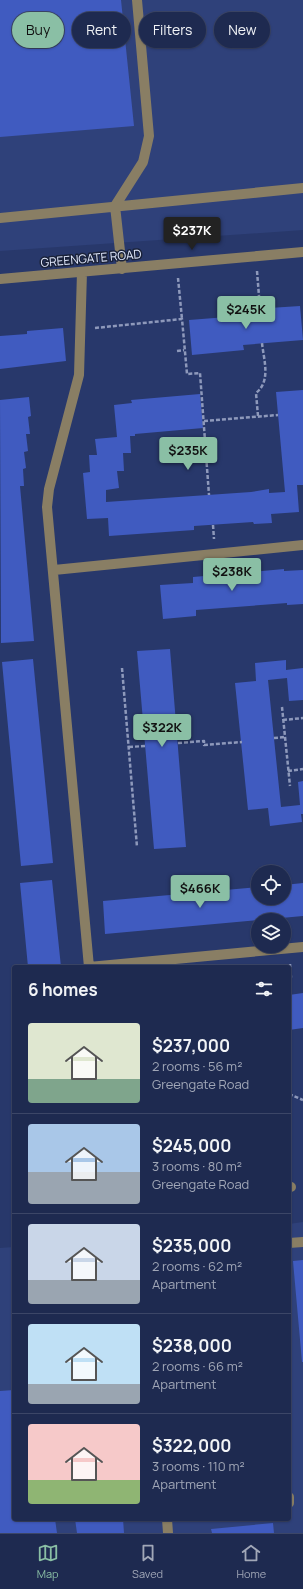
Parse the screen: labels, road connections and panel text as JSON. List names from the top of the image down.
{
  "streets": {
    "street": ["GREENGATE ROAD"]
  },
  "page": {
    "chip": [
      "Buy",
      "Rent",
      "Filters",
      "New"
    ],
    "price": [
      "$237K",
      "$245K",
      "$235K",
      "$238K",
      "$322K",
      "$466K"
    ],
    "heading": "6 homes",
    "list": [
      {
        "name": "$237,000",
        "note": "2 rooms · 56 m² · Greengate Road"
      },
      {
        "name": "$245,000",
        "note": "3 rooms · 80 m² · Greengate Road"
      },
      {
        "name": "$235,000",
        "note": "2 rooms · 62 m² · Apartment"
      },
      {
        "name": "$238,000",
        "note": "2 rooms · 66 m² · Apartment"
      },
      {
        "name": "$322,000",
        "note": "3 rooms · 110 m² · Apartment"
      }
    ],
    "tabs": ["Map", "Saved", "Home"]
  }
}
